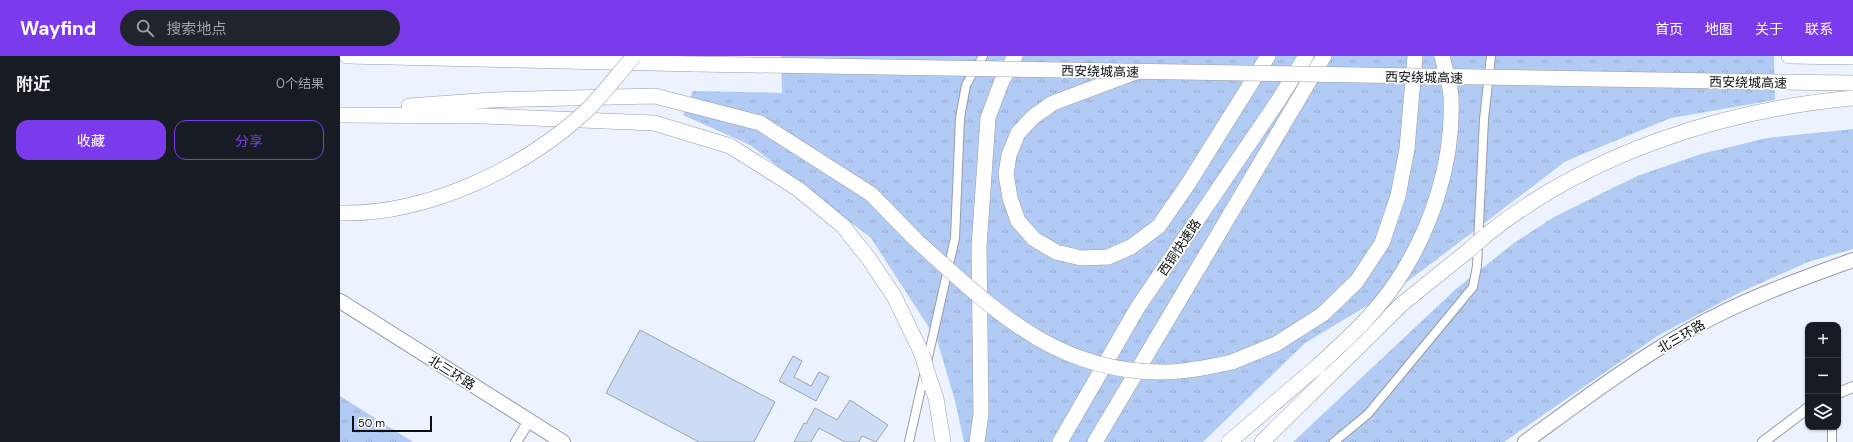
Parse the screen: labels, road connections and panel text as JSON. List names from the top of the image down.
{
  "streets": {
    "highway": ["西安绕城高速", "西铜快速路", "北三环路"]
  },
  "scale_bar": "50 m",
  "page": {
    "header": "Wayfind",
    "search": "搜索地点",
    "nav": [
      "首页",
      "地图",
      "关于",
      "联系"
    ],
    "heading": ["附近", "0个结果"],
    "buttons": ["收藏", "分享"],
    "map_buttons": ["+", "−"],
    "scale": "50 m"
  }
}
